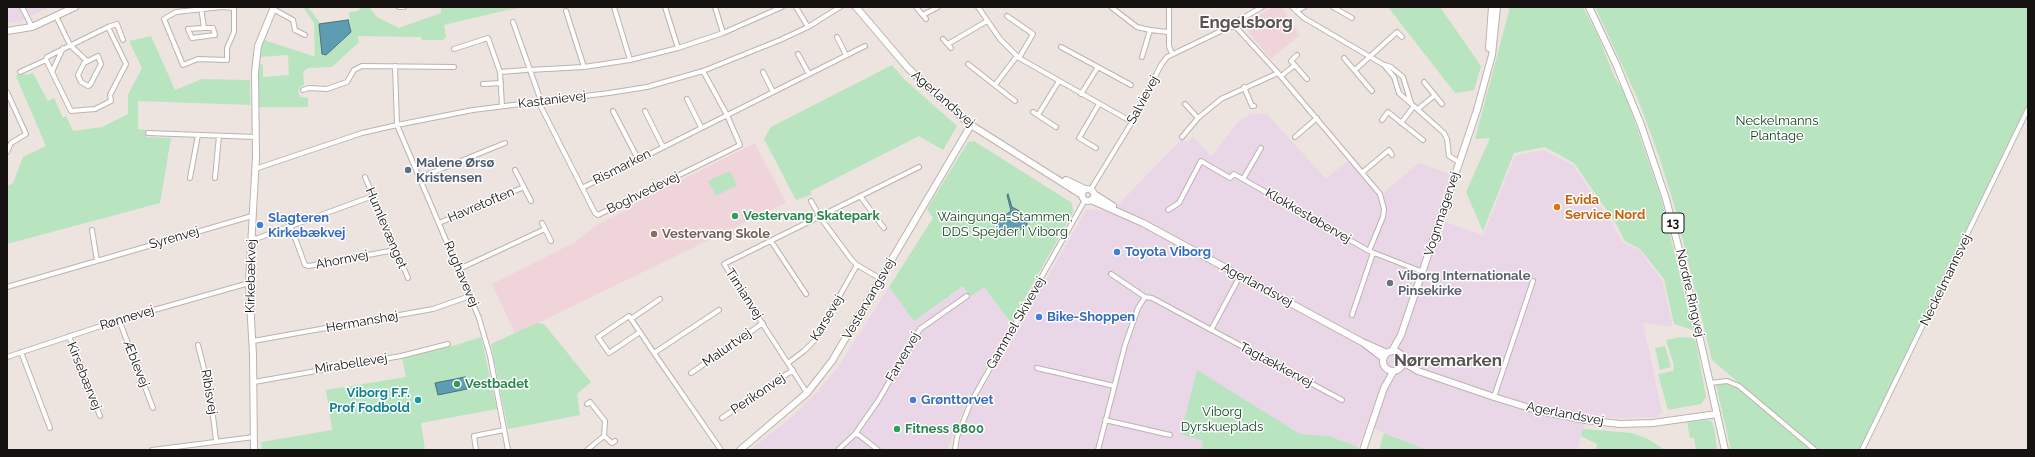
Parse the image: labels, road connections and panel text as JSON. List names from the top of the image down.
{
  "streets": {
    "street": [
      "Agerlandsvej",
      "Kastanievej",
      "Salvievej",
      "Rismarken",
      "Boghvedevej",
      "Havretoften",
      "Vognmagervej",
      "Klokkestøbervej",
      "13",
      "Humlevænget",
      "Syrenvej",
      "Ahornvej",
      "Rughavevej",
      "Kirkebækvej",
      "Neckelmannsvej",
      "Nordre Ringvej",
      "Timianvej",
      "Vestervangsvej",
      "Rønnevej",
      "Karsevej",
      "Hermanshøj",
      "Gammel Skivevej",
      "Malurtvej",
      "Farvervej",
      "Æblevej",
      "Mirabellevej",
      "Tagtækkervej",
      "Kirsebærvej",
      "Ribisvej",
      "Perikonvej"
    ]
  },
  "crossings": [
    ["Agerlandsvej", "Salvievej"],
    ["Agerlandsvej", "Vognmagervej"],
    ["Agerlandsvej", "Nordre Ringvej"],
    ["Agerlandsvej", "Vestervangsvej"],
    ["Agerlandsvej", "Gammel Skivevej"],
    ["Kastanievej", "Boghvedevej"],
    ["Kastanievej", "Rughavevej"],
    ["Kastanievej", "Kirkebækvej"],
    ["Salvievej", "Gammel Skivevej"],
    ["Rismarken", "Boghvedevej"],
    ["Havretoften", "Rughavevej"],
    ["Vognmagervej", "Klokkestøbervej"],
    ["Humlevænget", "Ahornvej"],
    ["Syrenvej", "Kirkebækvej"],
    ["Rughavevej", "Hermanshøj"],
    ["Kirkebækvej", "Rønnevej"],
    ["Kirkebækvej", "Hermanshøj"],
    ["Kirkebækvej", "Mirabellevej"],
    ["Timianvej", "Vestervangsvej"],
    ["Timianvej", "Karsevej"],
    ["Timianvej", "Malurtvej"],
    ["Timianvej", "Perikonvej"],
    ["Rønnevej", "Æblevej"],
    ["Rønnevej", "Kirsebærvej"]
  ],
  "districts": ["Engelsborg", "Nørremarken"],
  "parks": ["Neckelmanns Plantage", "Waingunga-Stammen, DDS Spejder i Viborg", "Viborg Dyrskueplads"],
  "places": [
    "Malene Ørsø Kristensen",
    "Evida Service Nord",
    "Vestervang Skatepark",
    "Slagteren Kirkebækvej",
    "Vestervang Skole",
    "Toyota Viborg",
    "Viborg Internationale Pinsekirke",
    "Bike-Shoppen",
    "Vestbadet",
    "Viborg F.F. Prof Fodbold",
    "Grønttorvet",
    "Fitness 8800"
  ]
}
